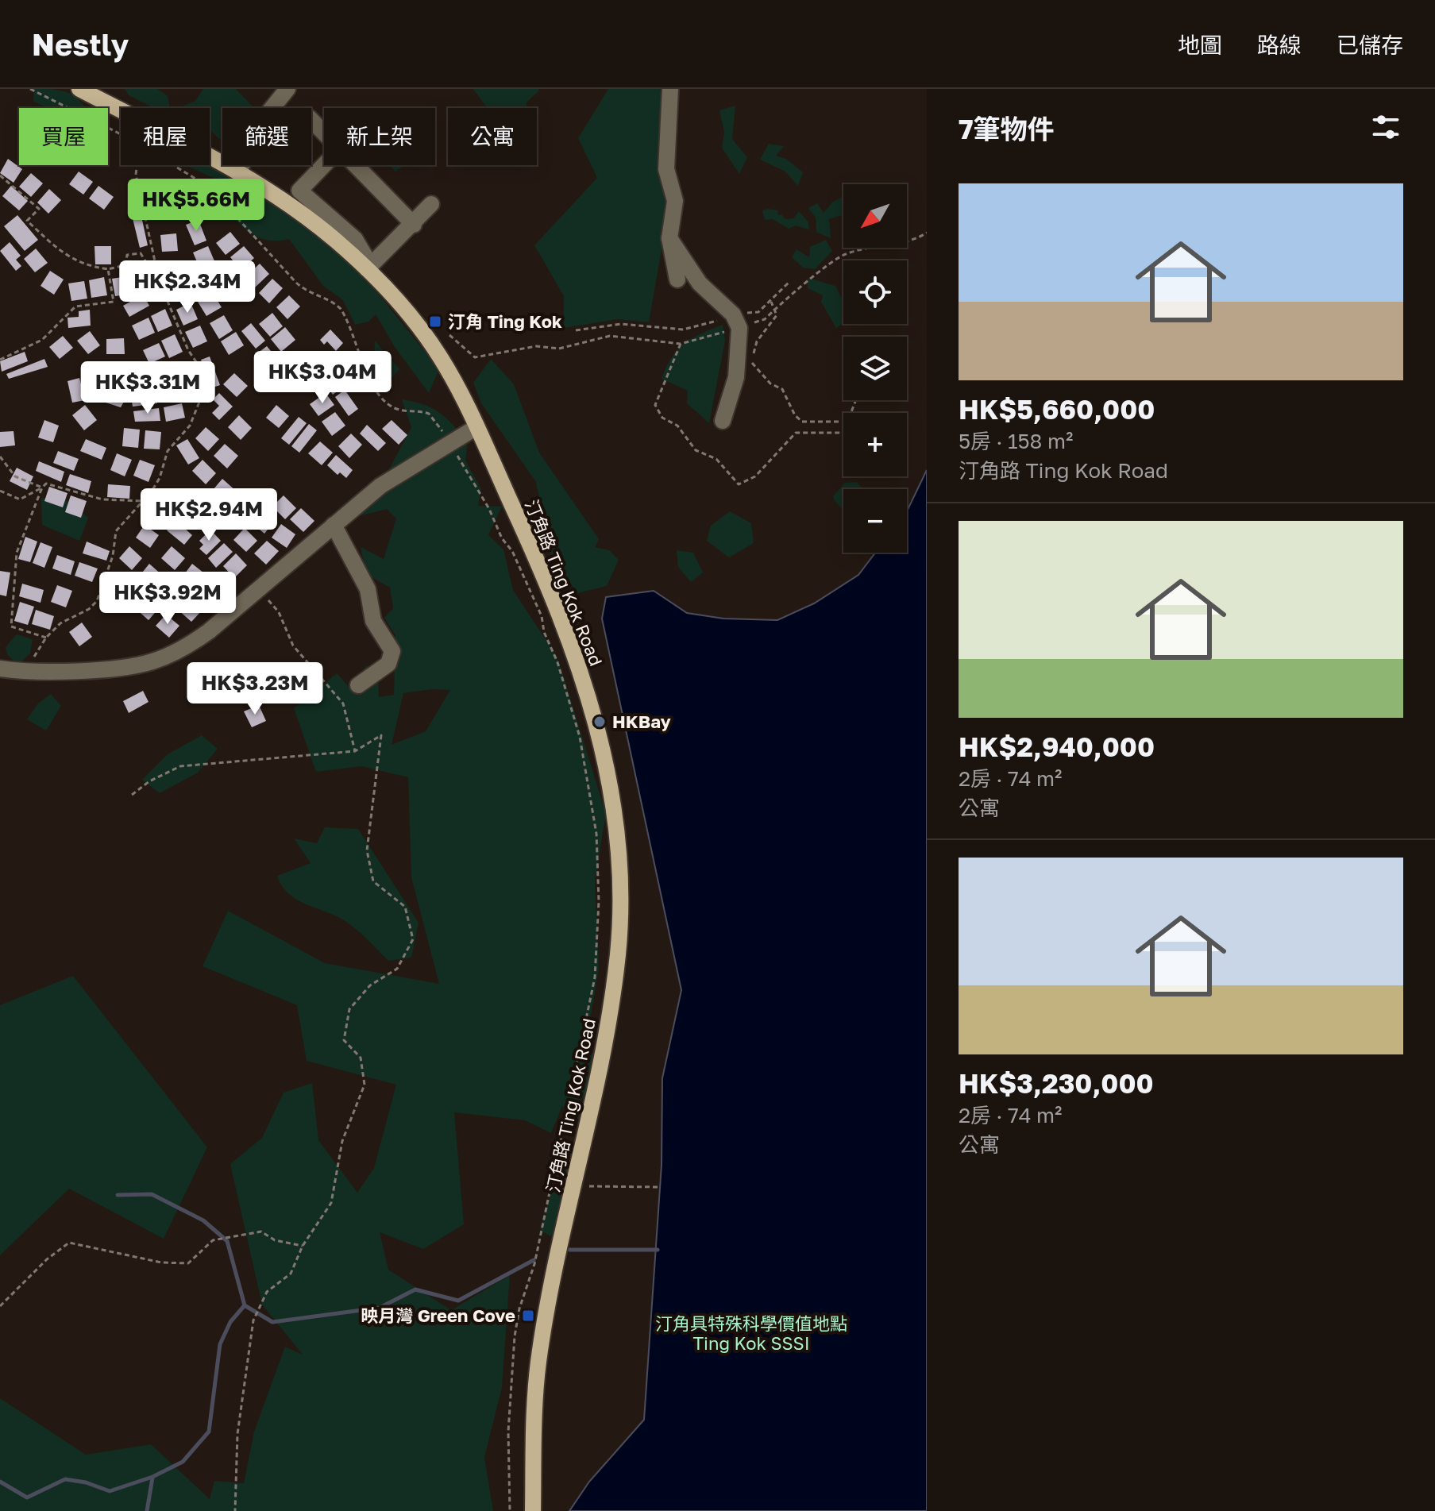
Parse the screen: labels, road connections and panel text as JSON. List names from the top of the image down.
{
  "streets": {
    "main road": ["汀角路 Ting Kok Road"]
  },
  "parks": ["汀角具特殊科學價值地點 Ting Kok SSSI"],
  "places": {
    "transit": ["汀角 Ting Kok", "映月灣 Green Cove"],
    "other": ["HKBay"]
  },
  "north": "bottom left",
  "page": {
    "header": "Nestly",
    "nav": ["地圖", "路線", "已儲存"],
    "heading": "7筆物件",
    "chip": [
      "買屋",
      "租屋",
      "篩選",
      "新上架",
      "公寓"
    ],
    "list": [
      {
        "name": "HK$5,660,000",
        "note": "5房 · 158 m² · 汀角路 Ting Kok Road"
      },
      {
        "name": "HK$2,940,000",
        "note": "2房 · 74 m² · 公寓"
      },
      {
        "name": "HK$3,230,000",
        "note": "2房 · 74 m² · 公寓"
      }
    ],
    "price": [
      "HK$5.66M",
      "HK$2.34M",
      "HK$3.04M",
      "HK$3.31M",
      "HK$2.94M",
      "HK$3.92M",
      "HK$3.23M"
    ],
    "map_buttons": ["+", "−"]
  }
}
